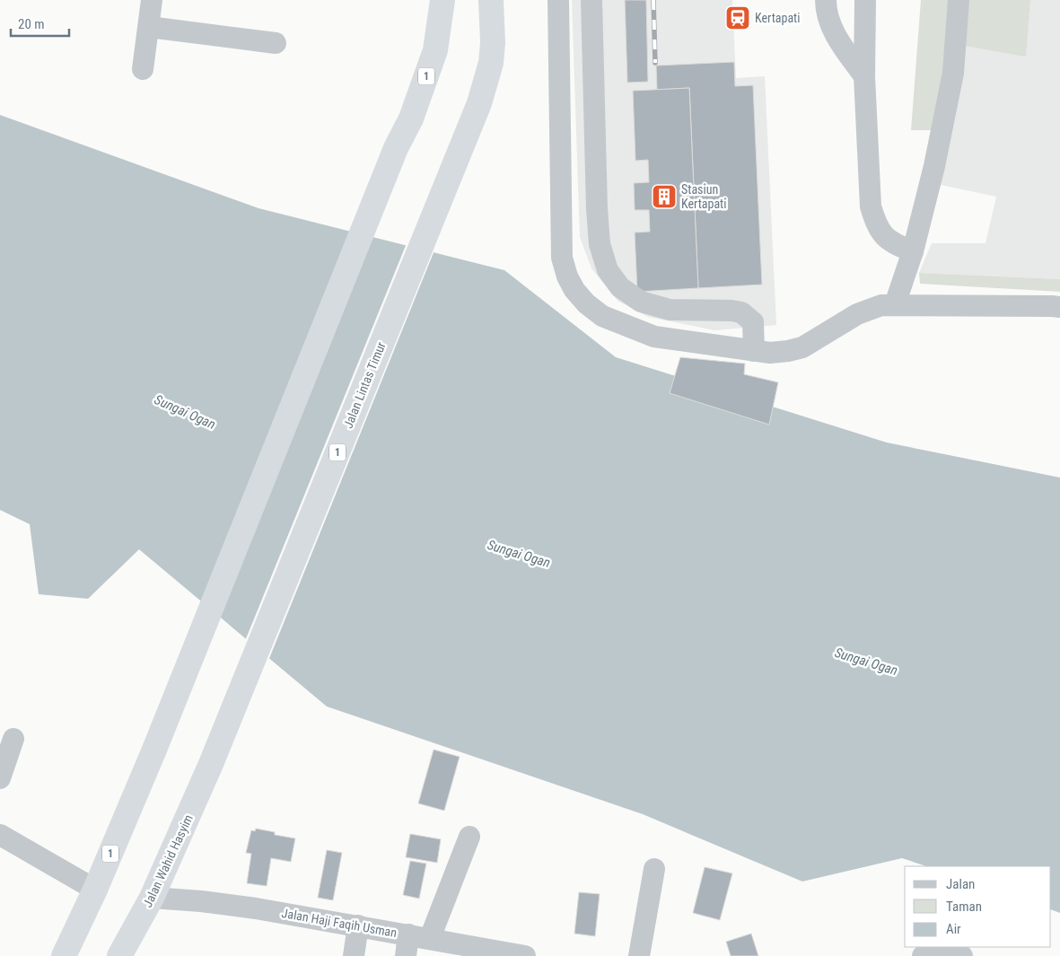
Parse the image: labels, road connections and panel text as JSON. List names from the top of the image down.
{
  "streets": {
    "highway": ["1", "Jalan Lintas Timur", "Jalan Wahid Hasyim"],
    "street": ["Jalan Haji Faqih Usman"]
  },
  "crossings": [
    ["Jalan Lintas Timur", "Jalan Wahid Hasyim"],
    ["Jalan Wahid Hasyim", "Jalan Haji Faqih Usman"]
  ],
  "water": ["Sungai Ogan"],
  "places": {
    "station": ["Kertapati"],
    "building": ["Stasiun Kertapati"]
  },
  "legend": ["Jalan", "Taman", "Air"],
  "scale_bar": "20 m"
}
